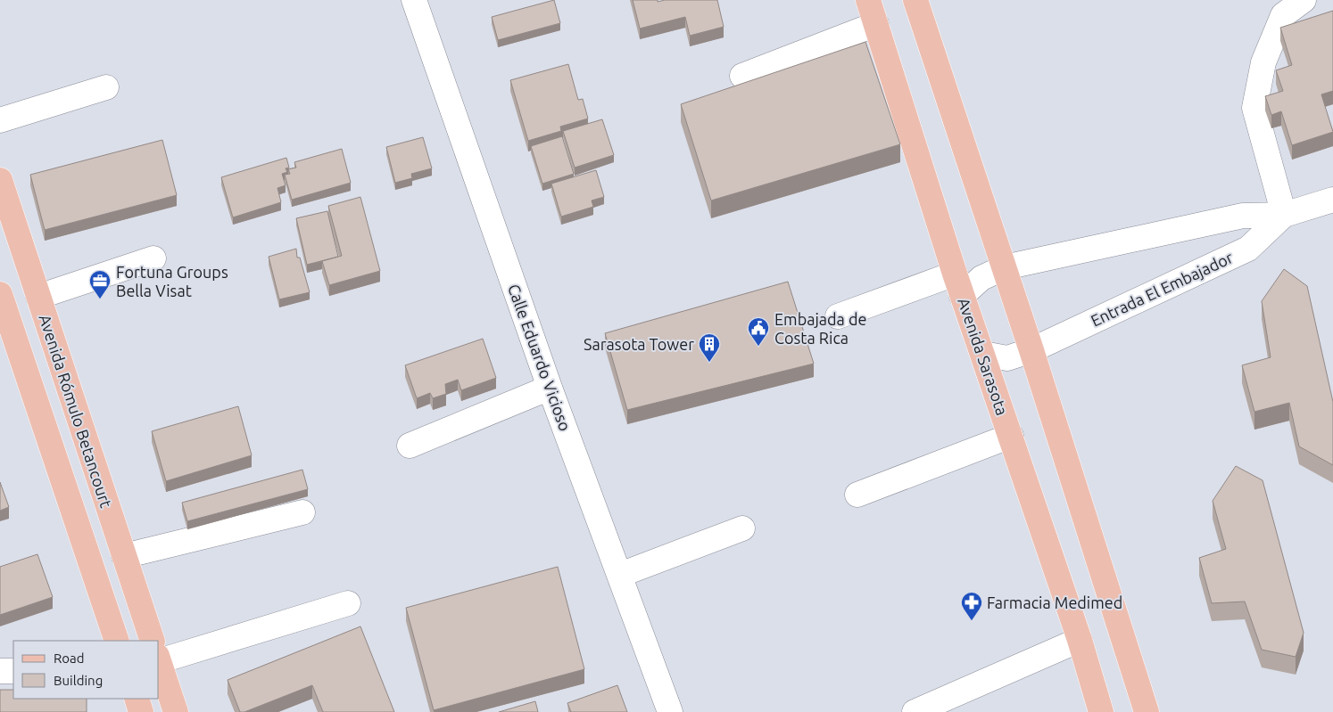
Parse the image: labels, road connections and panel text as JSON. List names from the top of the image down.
{
  "streets": {
    "main road": ["Avenida Sarasota", "Avenida Rómulo Betancourt"],
    "street": ["Entrada El Embajador", "Calle Eduardo Vicioso"]
  },
  "crossings": [
    ["Entrada El Embajador", "Avenida Sarasota"]
  ],
  "places": {
    "office": ["Fortuna Groups Bella Visat"],
    "public building": ["Embajada de Costa Rica"],
    "building": ["Sarasota Tower"],
    "pharmacy": ["Farmacia Medimed"]
  },
  "legend": ["Road", "Building"]
}
